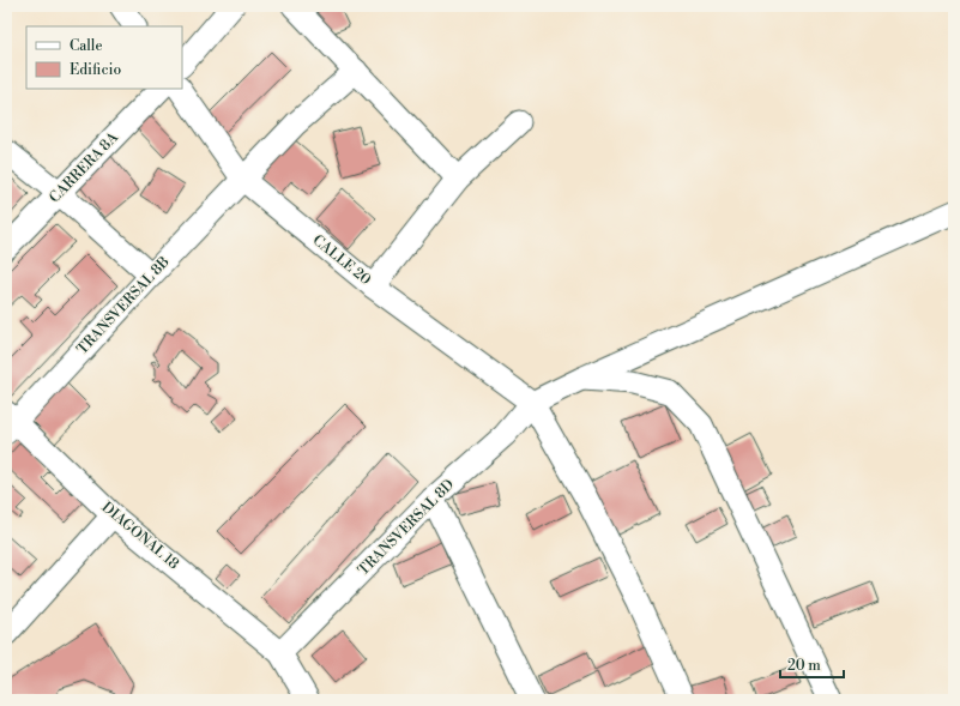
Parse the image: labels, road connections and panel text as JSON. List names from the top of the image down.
{
  "streets": {
    "street": [
      "CARRERA 8A",
      "CALLE 20",
      "TRANSVERSAL 8B",
      "TRANSVERSAL 8D",
      "DIAGONAL 18"
    ]
  },
  "crossings": [
    ["CALLE 20", "TRANSVERSAL 8B"],
    ["CALLE 20", "TRANSVERSAL 8D"],
    ["TRANSVERSAL 8B", "DIAGONAL 18"],
    ["TRANSVERSAL 8D", "DIAGONAL 18"]
  ],
  "legend": ["Calle", "Edificio"],
  "scale_bar": "20 m"
}
